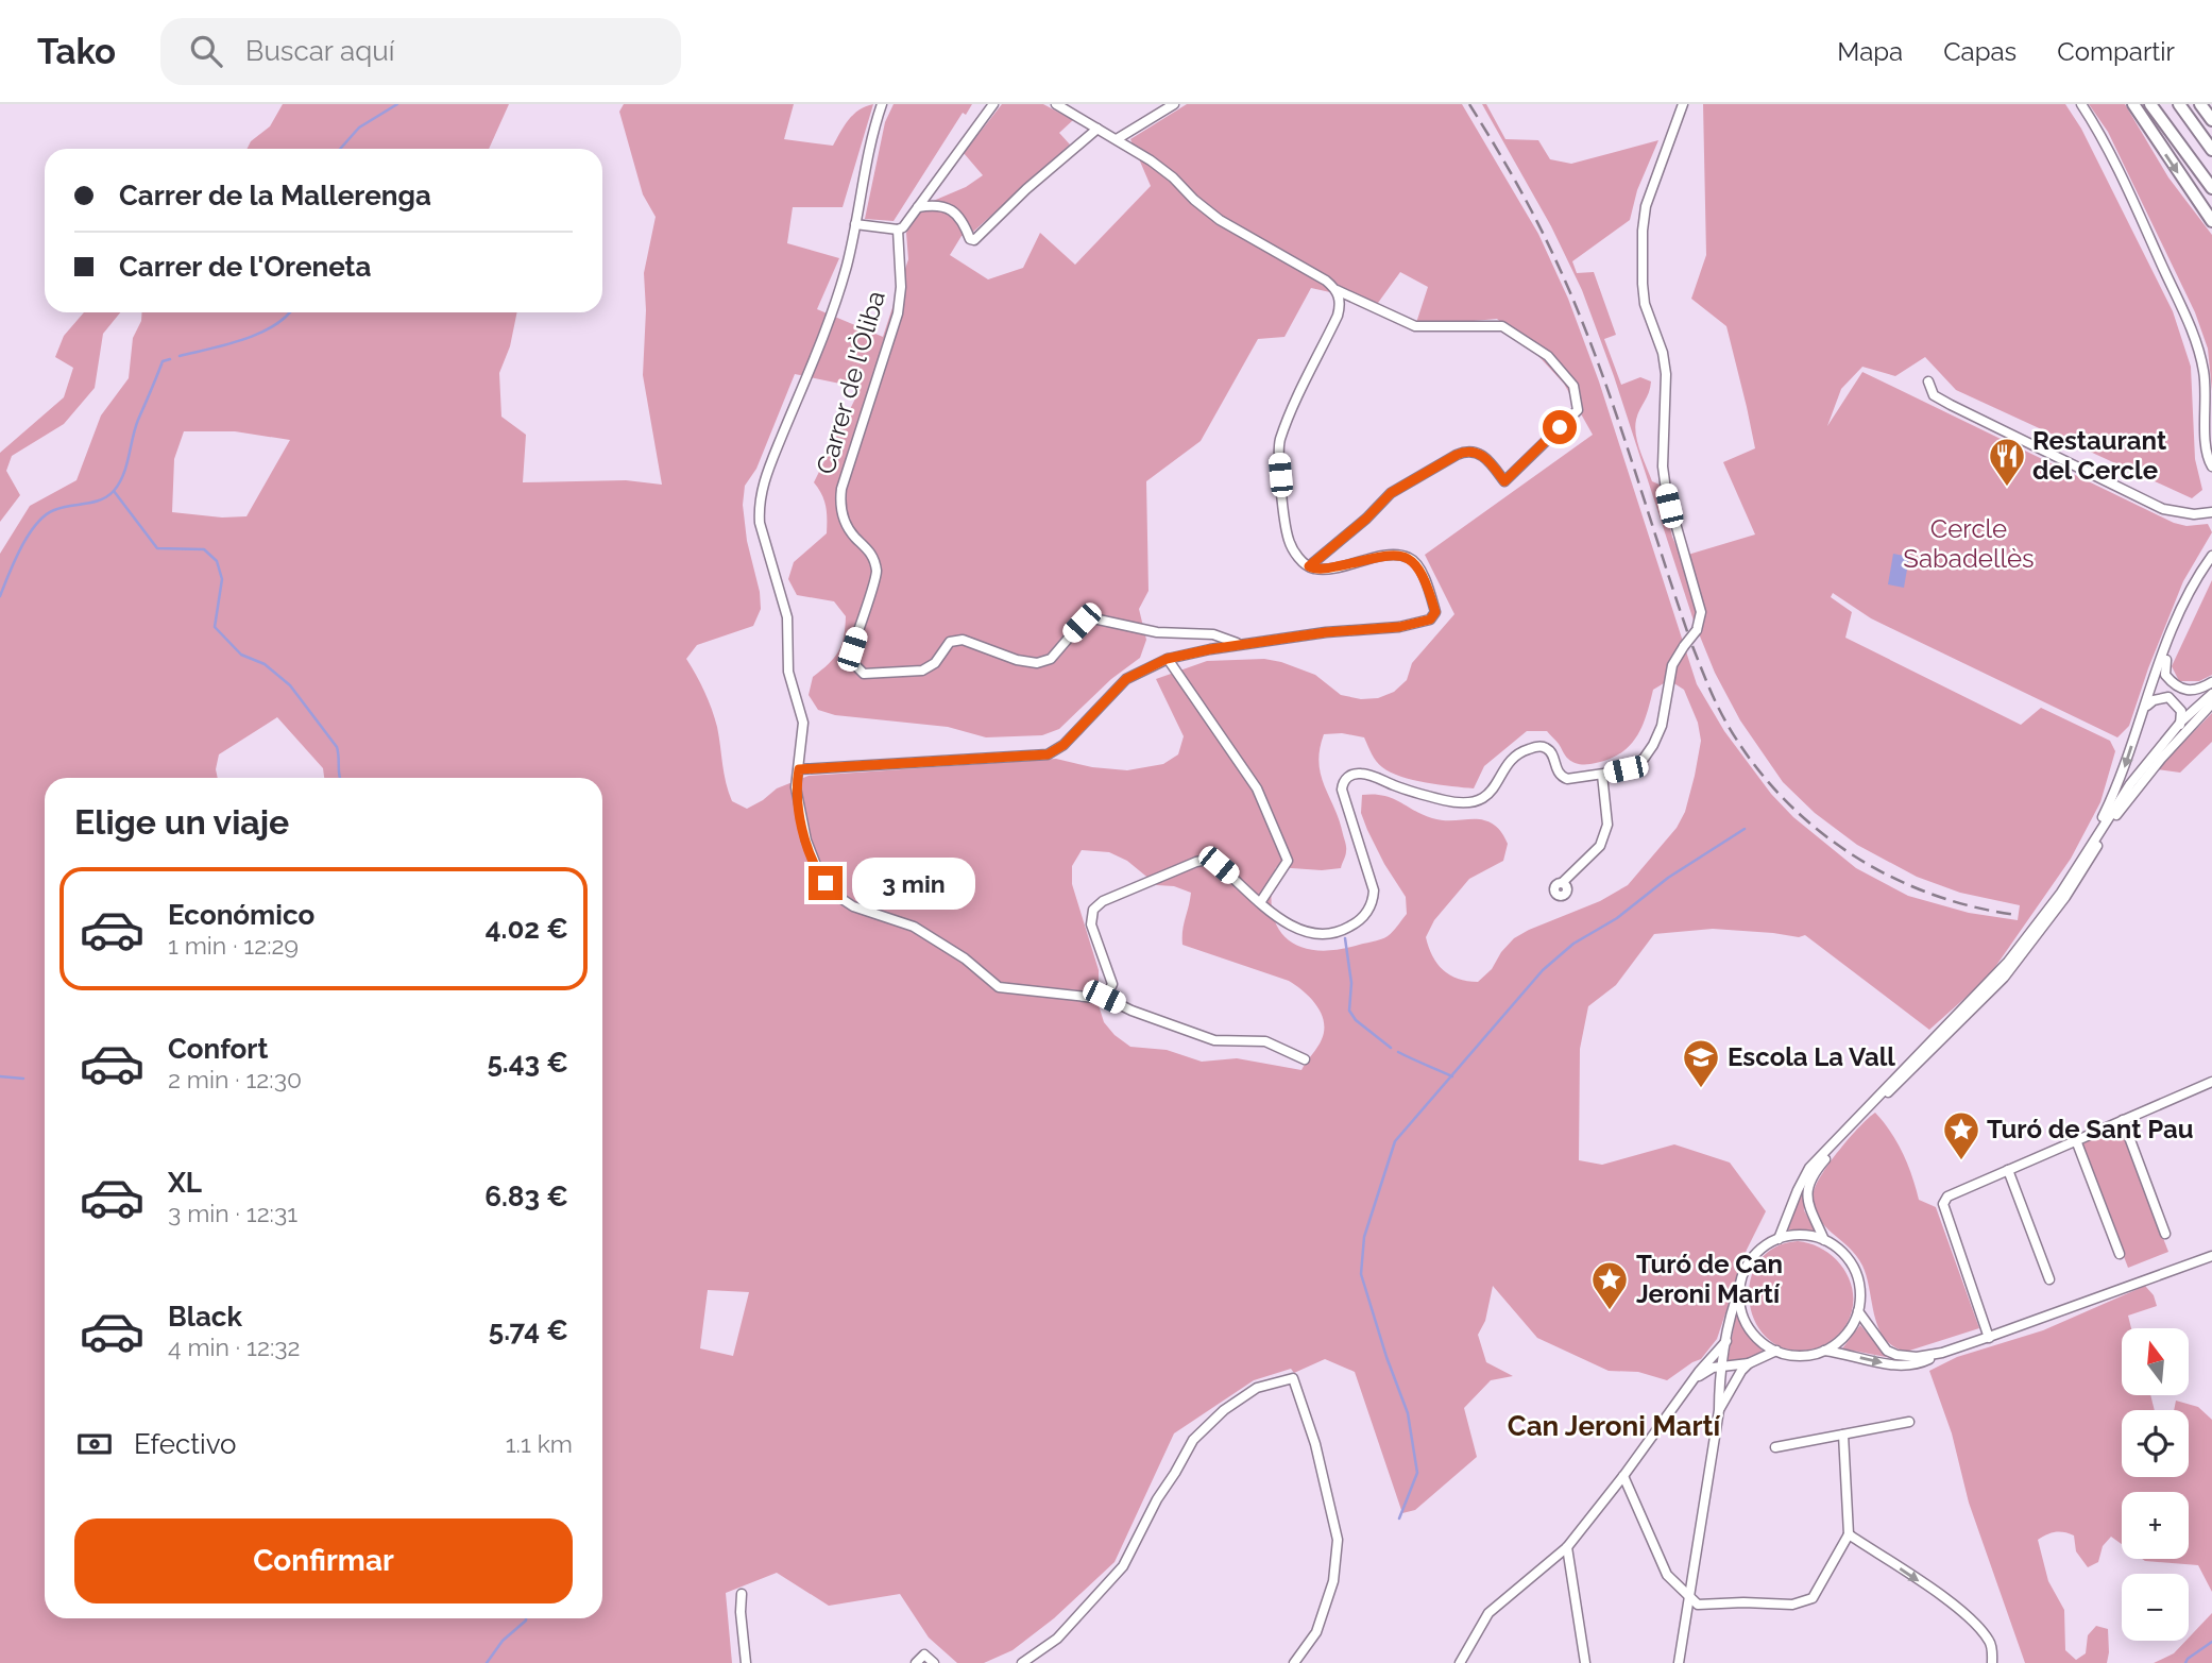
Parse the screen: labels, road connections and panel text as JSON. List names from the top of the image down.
{
  "streets": {
    "street": ["Carrer de l'Òliba"]
  },
  "districts": ["Can Jeroni Martí"],
  "parks": ["Cercle Sabadellès"],
  "places": {
    "restaurant": ["Restaurant del Cercle"],
    "school or university": ["Escola La Vall"],
    "place": ["Turó de Sant Pau", "Turó de Can Jeroni Martí"]
  },
  "north": "top",
  "page": {
    "header": "Tako",
    "search": "Buscar aquí",
    "nav": ["Mapa", "Capas", "Compartir"],
    "banner": ["Carrer de la Mallerenga", "Carrer de l'Oreneta"],
    "heading": "Elige un viaje",
    "bubble": "3 min",
    "list": [
      {
        "name": "Económico",
        "note": "1 min · 12:29",
        "value": "4.02 €"
      },
      {
        "name": "Confort",
        "note": "2 min · 12:30",
        "value": "5.43 €"
      },
      {
        "name": "XL",
        "note": "3 min · 12:31",
        "value": "6.83 €"
      },
      {
        "name": "Black",
        "note": "4 min · 12:32",
        "value": "5.74 €"
      }
    ],
    "map_buttons": ["+", "−"],
    "pay": ["Efectivo", "1.1 km"],
    "buttons": "Confirmar"
  }
}
